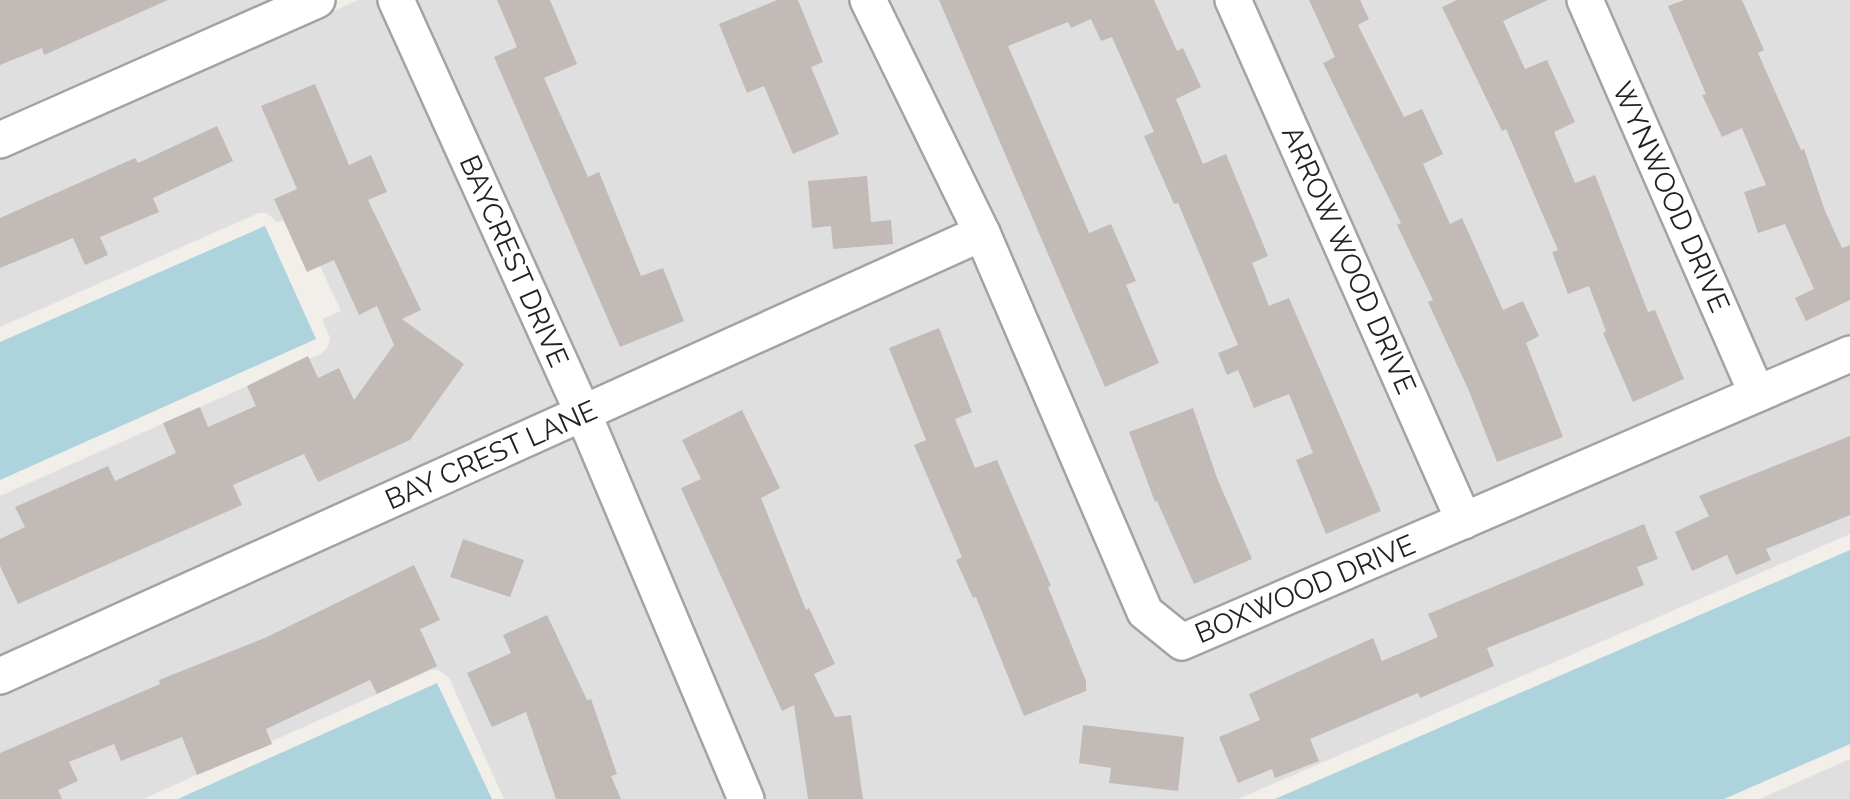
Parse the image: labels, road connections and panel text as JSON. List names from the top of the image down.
{
  "streets": {
    "street": [
      "WYNWOOD DRIVE",
      "ARROW WOOD DRIVE",
      "BAYCREST DRIVE",
      "BAY CREST LANE",
      "BOXWOOD DRIVE"
    ]
  },
  "crossings": [
    ["WYNWOOD DRIVE", "BOXWOOD DRIVE"],
    ["ARROW WOOD DRIVE", "BOXWOOD DRIVE"],
    ["BAYCREST DRIVE", "BAY CREST LANE"],
    ["BAY CREST LANE", "BOXWOOD DRIVE"]
  ]
}
